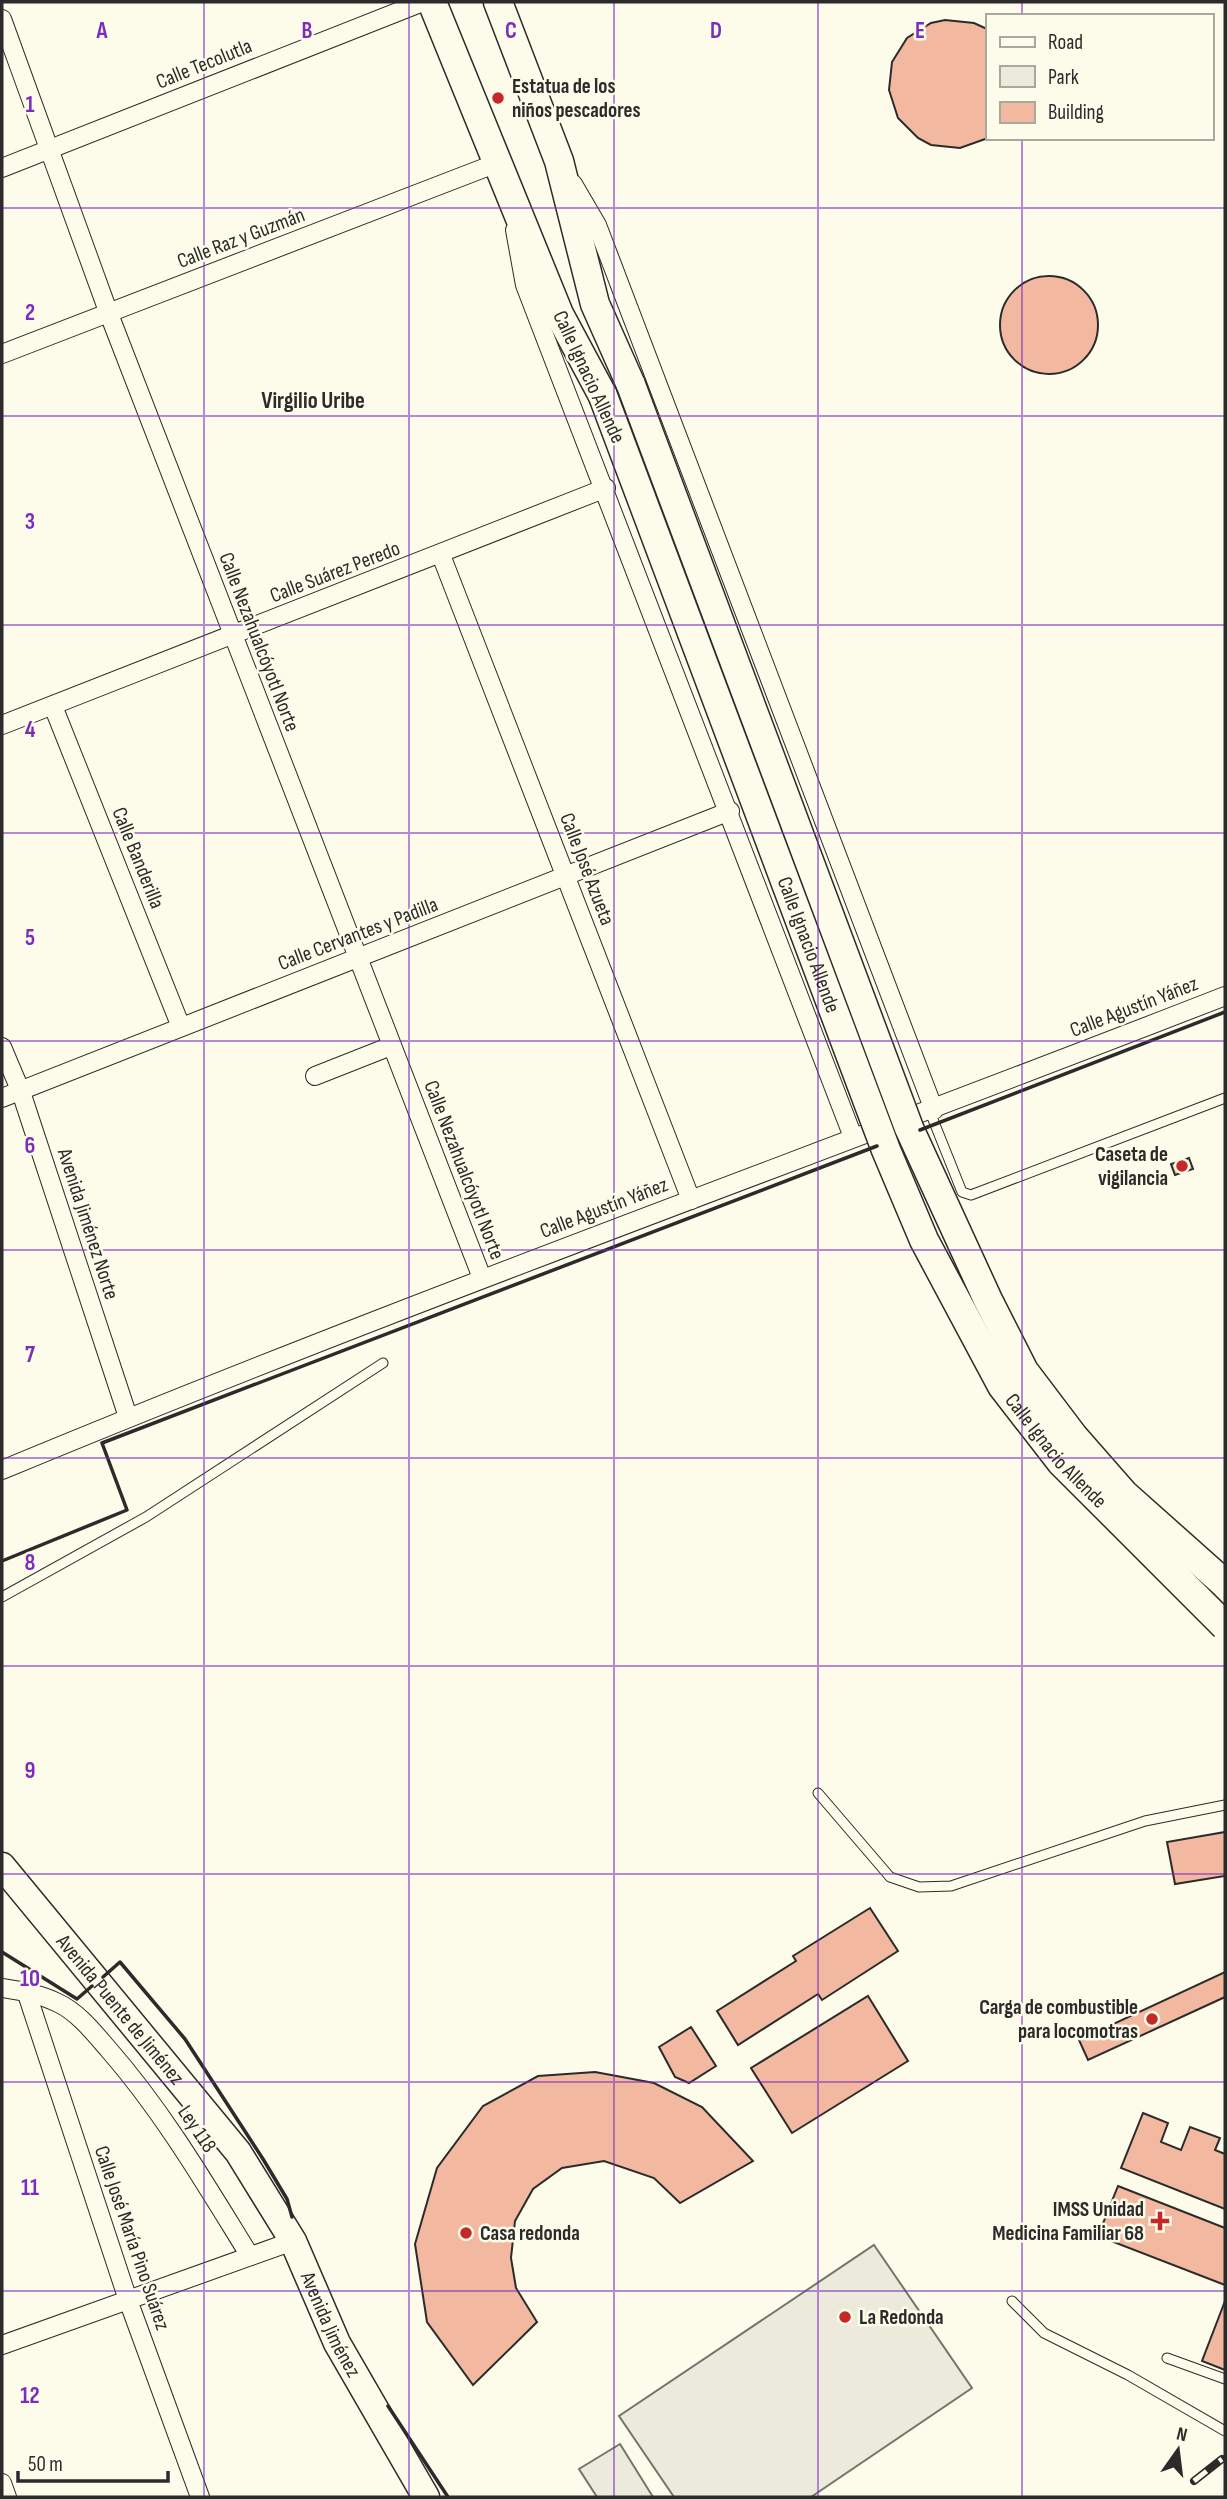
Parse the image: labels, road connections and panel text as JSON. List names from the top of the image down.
{
  "streets": {
    "main road": ["Calle Ignacio Allende"],
    "street": [
      "Calle Tecolutla",
      "Calle Raz y Guzmán",
      "Calle Suárez Peredo",
      "Calle Nezahualcóyotl Norte",
      "Calle Banderilla",
      "Calle José Azueta",
      "Calle Cervantes y Padilla",
      "Calle Agustín Yáñez",
      "Avenida Jiménez Norte",
      "Avenida Puente de Jiménez",
      "Ley 118",
      "Calle José María Pino Suárez",
      "Avenida Jiménez"
    ]
  },
  "crossings": [
    ["Calle Tecolutla", "Calle Nezahualcóyotl Norte"],
    ["Calle Raz y Guzmán", "Calle Ignacio Allende"],
    ["Calle Raz y Guzmán", "Calle Nezahualcóyotl Norte"],
    ["Calle Ignacio Allende", "Calle Suárez Peredo"],
    ["Calle Ignacio Allende", "Calle Cervantes y Padilla"],
    ["Calle Ignacio Allende", "Calle Agustín Yáñez"],
    ["Calle Suárez Peredo", "Calle Nezahualcóyotl Norte"],
    ["Calle Suárez Peredo", "Calle Banderilla"],
    ["Calle Suárez Peredo", "Calle José Azueta"],
    ["Calle Nezahualcóyotl Norte", "Calle Cervantes y Padilla"],
    ["Calle Nezahualcóyotl Norte", "Calle Agustín Yáñez"],
    ["Calle Banderilla", "Calle Cervantes y Padilla"],
    ["Calle José Azueta", "Calle Cervantes y Padilla"],
    ["Calle José Azueta", "Calle Agustín Yáñez"],
    ["Calle Cervantes y Padilla", "Avenida Jiménez Norte"],
    ["Calle Agustín Yáñez", "Avenida Jiménez Norte"],
    ["Avenida Puente de Jiménez", "Avenida Jiménez"],
    ["Ley 118", "Calle José María Pino Suárez"]
  ],
  "districts": ["Virgilio Uribe"],
  "places": {
    "other": [
      "Estatua de los niños pescadores",
      "Caseta de vigilancia",
      "Carga de combustible para locomotras",
      "Casa redonda",
      "La Redonda"
    ],
    "health": ["IMSS Unidad Medicina Familiar 68"]
  },
  "legend": ["Road", "Park", "Building"],
  "scale_bar": "50 m",
  "north": "top",
  "grid": {
    "columns": [
      "A",
      "B",
      "C",
      "D",
      "E"
    ],
    "rows": [
      "1",
      "2",
      "3",
      "4",
      "5",
      "6",
      "7",
      "8",
      "9",
      "10",
      "11",
      "12"
    ]
  }
}
